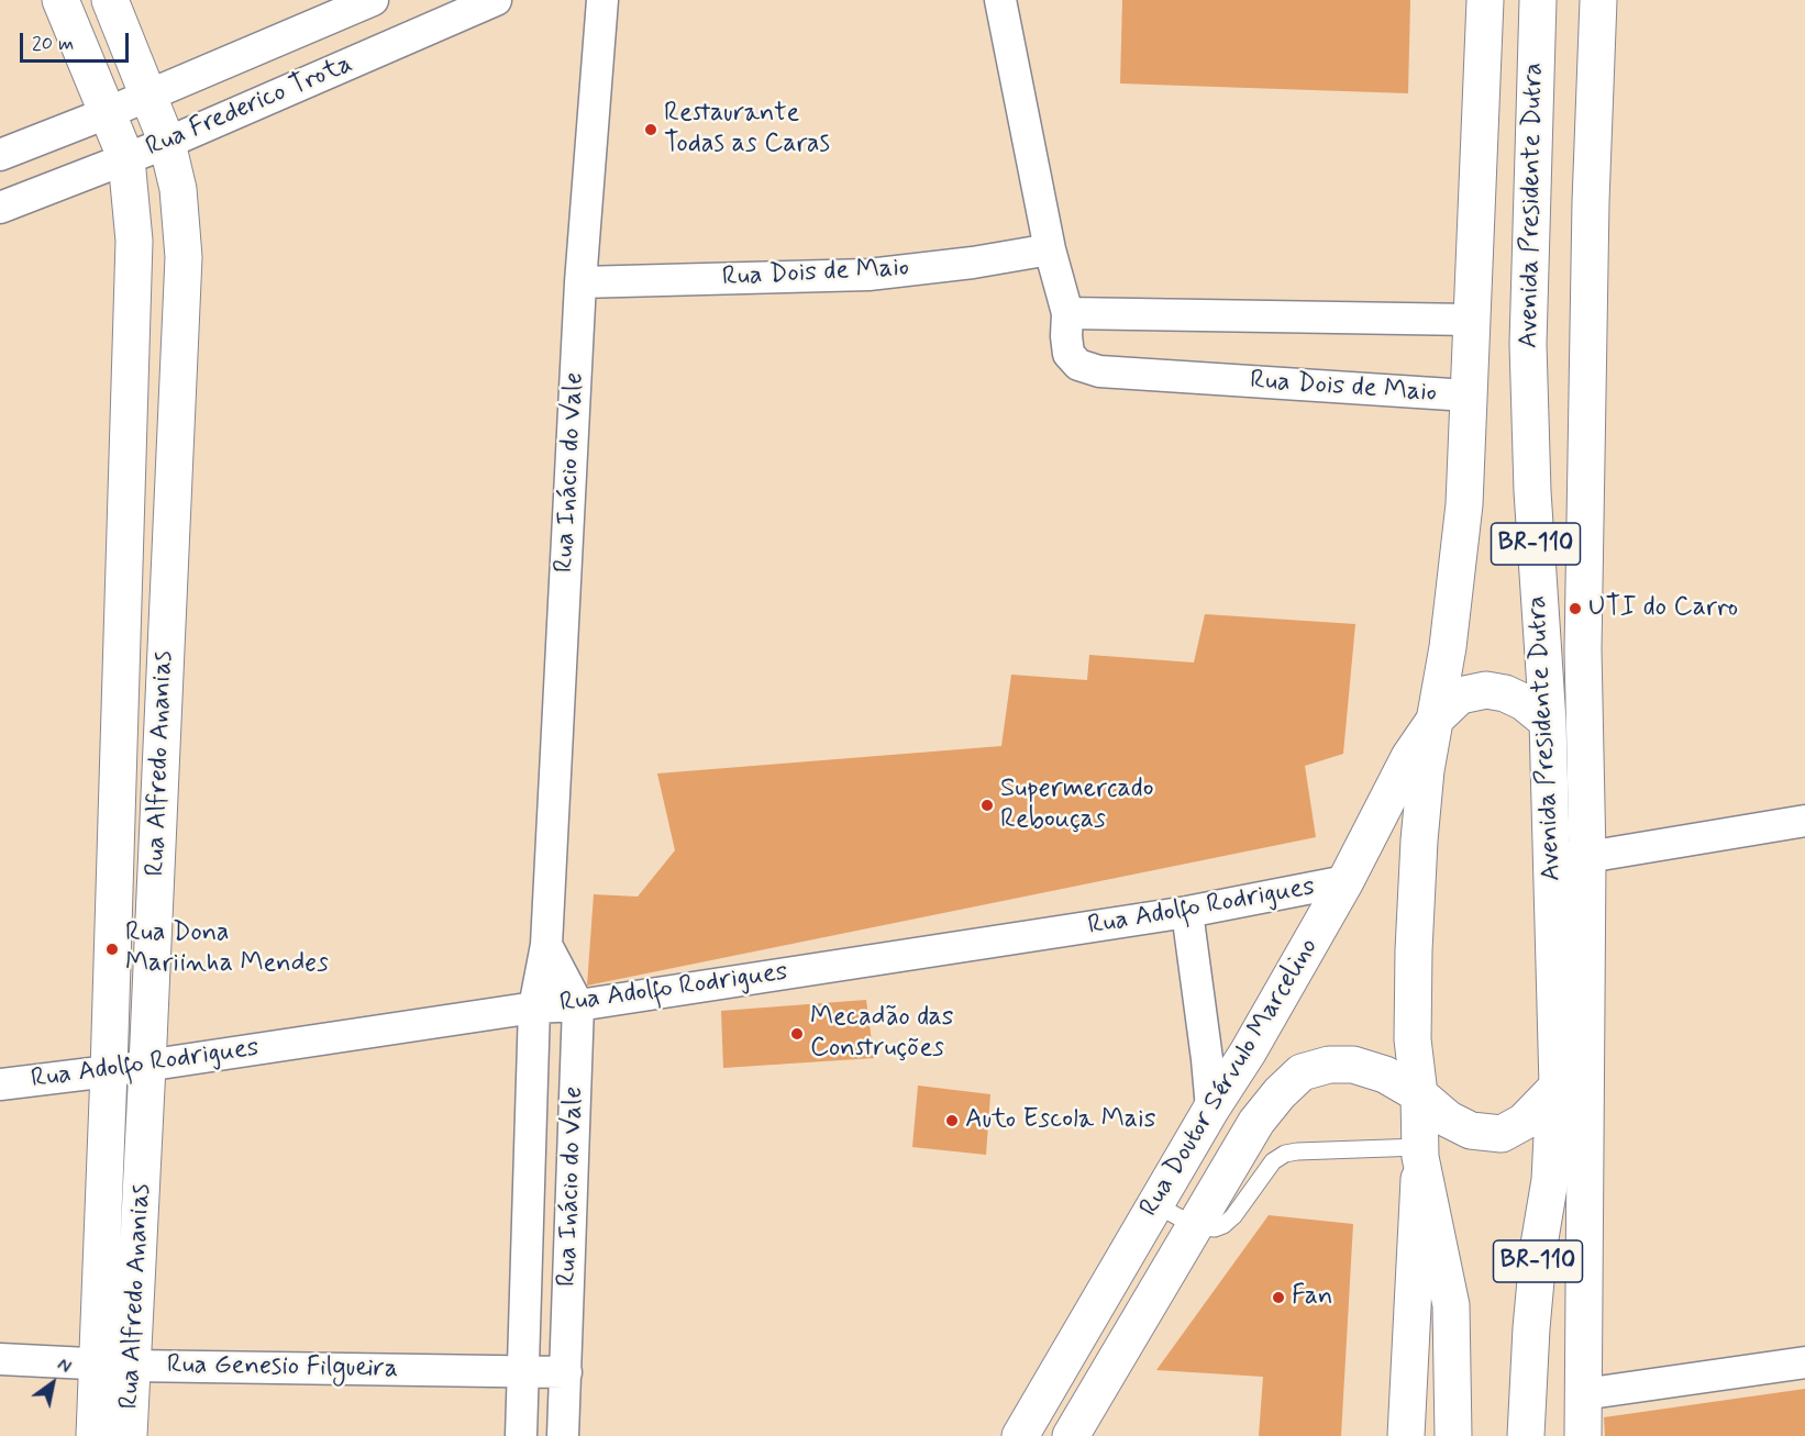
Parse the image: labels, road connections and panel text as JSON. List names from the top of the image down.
{
  "streets": {
    "main road": [
      "Avenida Presidente Dutra",
      "BR-110",
      "Rua Alfredo Ananias",
      "Rua Doutor Sérvulo Marcelino"
    ],
    "street": [
      "Rua Frederico Trota",
      "Rua Dois de Maio",
      "Rua Inácio do Vale",
      "Rua Adolfo Rodrigues",
      "Rua Genesio Filgueira"
    ]
  },
  "crossings": [
    ["Rua Frederico Trota", "Rua Alfredo Ananias"],
    ["Avenida Presidente Dutra", "Rua Dois de Maio"],
    ["Avenida Presidente Dutra", "Rua Doutor Sérvulo Marcelino"],
    ["Rua Dois de Maio", "Rua Inácio do Vale"],
    ["Rua Inácio do Vale", "Rua Adolfo Rodrigues"],
    ["Rua Inácio do Vale", "Rua Genesio Filgueira"],
    ["Rua Alfredo Ananias", "Rua Adolfo Rodrigues"],
    ["Rua Alfredo Ananias", "Rua Genesio Filgueira"],
    ["Rua Adolfo Rodrigues", "Rua Doutor Sérvulo Marcelino"]
  ],
  "places": [
    "Restaurante Todas as Caras",
    "UTI do Carro",
    "Supermercado Rebouças",
    "Rua Dona Mariinha Mendes",
    "Mecadão das Construções",
    "Auto Escola Mais",
    "Fan"
  ],
  "scale_bar": "20 m",
  "north": "top right"
}
